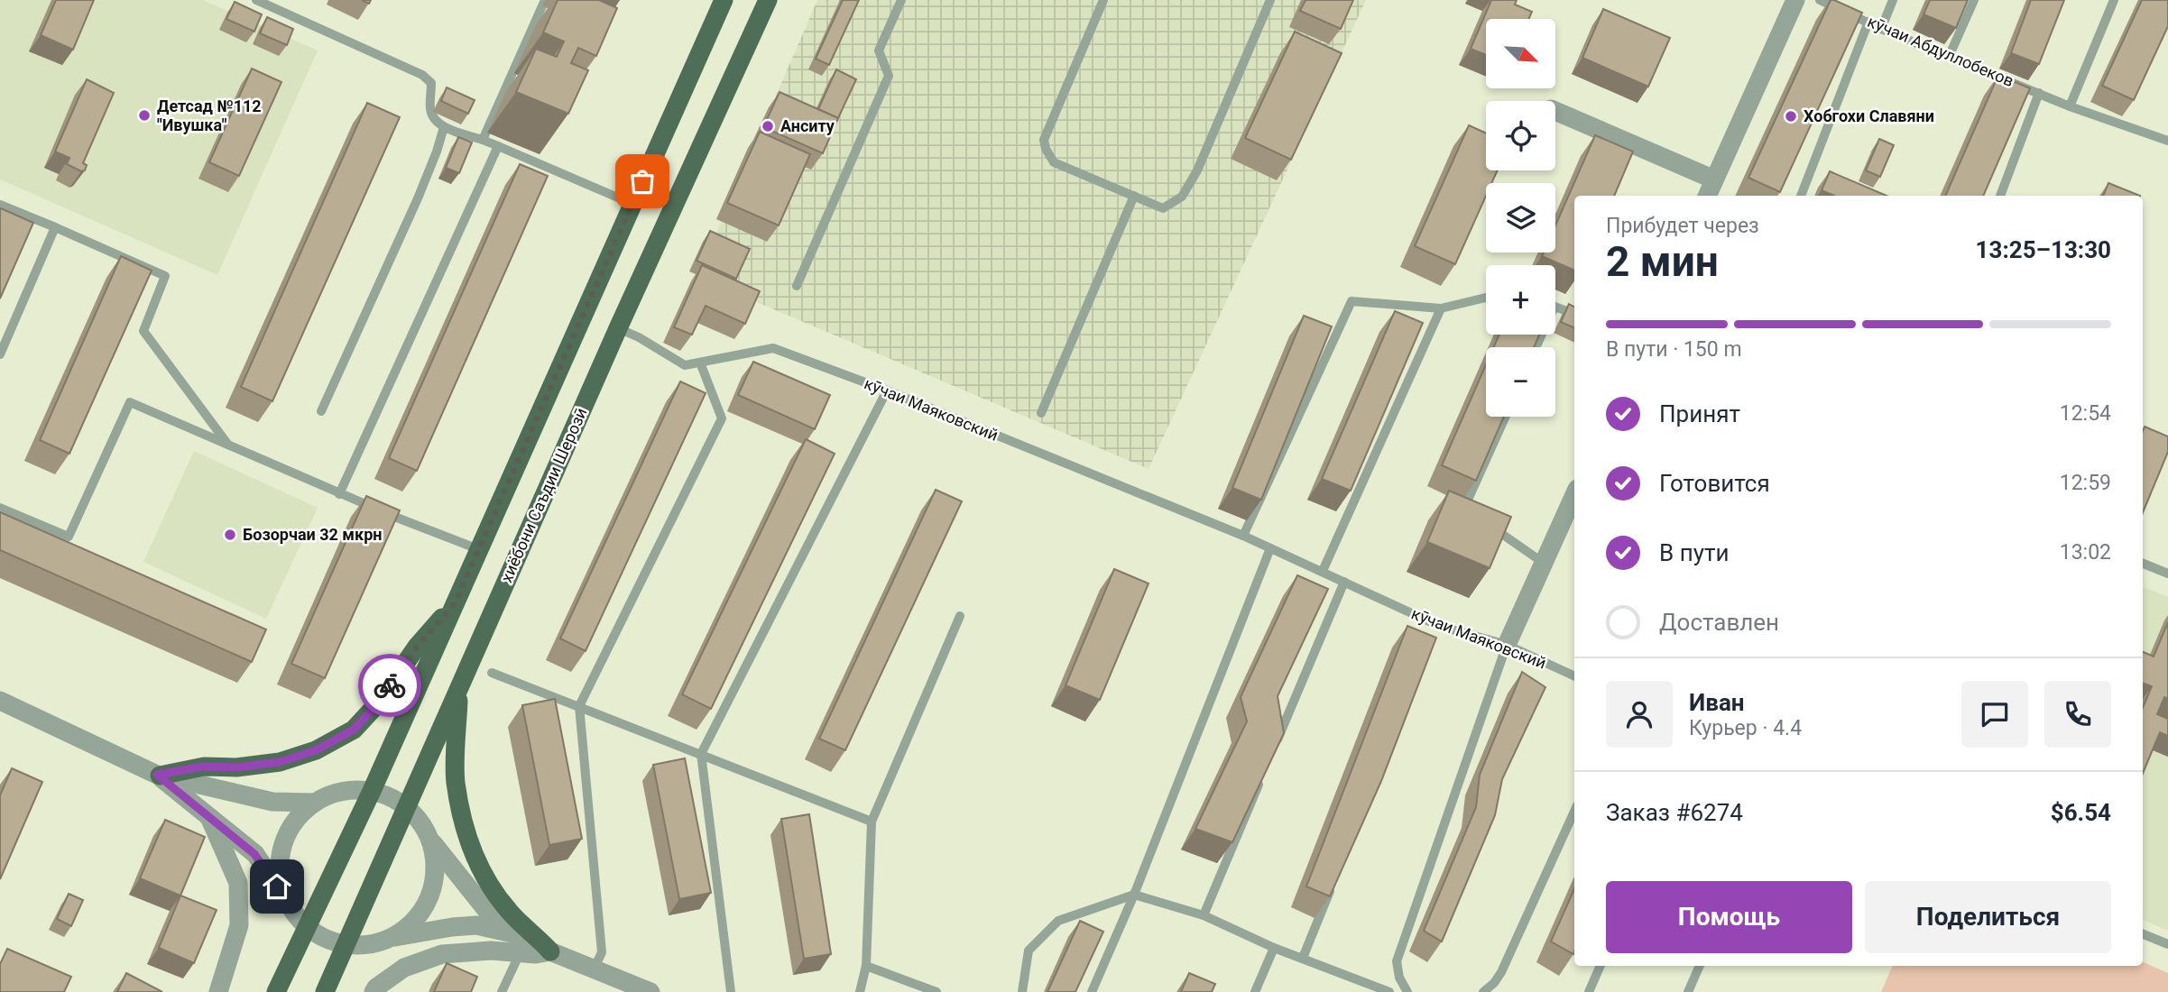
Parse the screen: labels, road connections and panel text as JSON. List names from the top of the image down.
{
  "streets": {
    "main road": ["хиёбони Саъдии Шерозӣ"],
    "lane": ["кӯчаи Абдуллобеков", "кӯчаи Маяковский"]
  },
  "crossings": [
    ["кӯчаи Маяковский", "хиёбони Саъдии Шерозӣ"]
  ],
  "places": [
    "Детсад №112 \"Ивушка\"",
    "Хобгохи Славяни",
    "Анситу",
    "Бозорчаи 32 мкрн"
  ],
  "north": "bottom right",
  "page": {
    "map_buttons": ["+", "−"],
    "heading": ["2 мин", "Прибудет через", "13:25–13:30"],
    "panel": [
      "Иван",
      "Курьер · 4.4",
      "Заказ #6274",
      "$6.54"
    ],
    "bar": "В пути · 150 m",
    "list": [
      ["Принят", "12:54"],
      ["Готовится", "12:59"],
      ["В пути", "13:02"],
      "Доставлен"
    ],
    "buttons": ["Помощь", "Поделиться"]
  }
}
